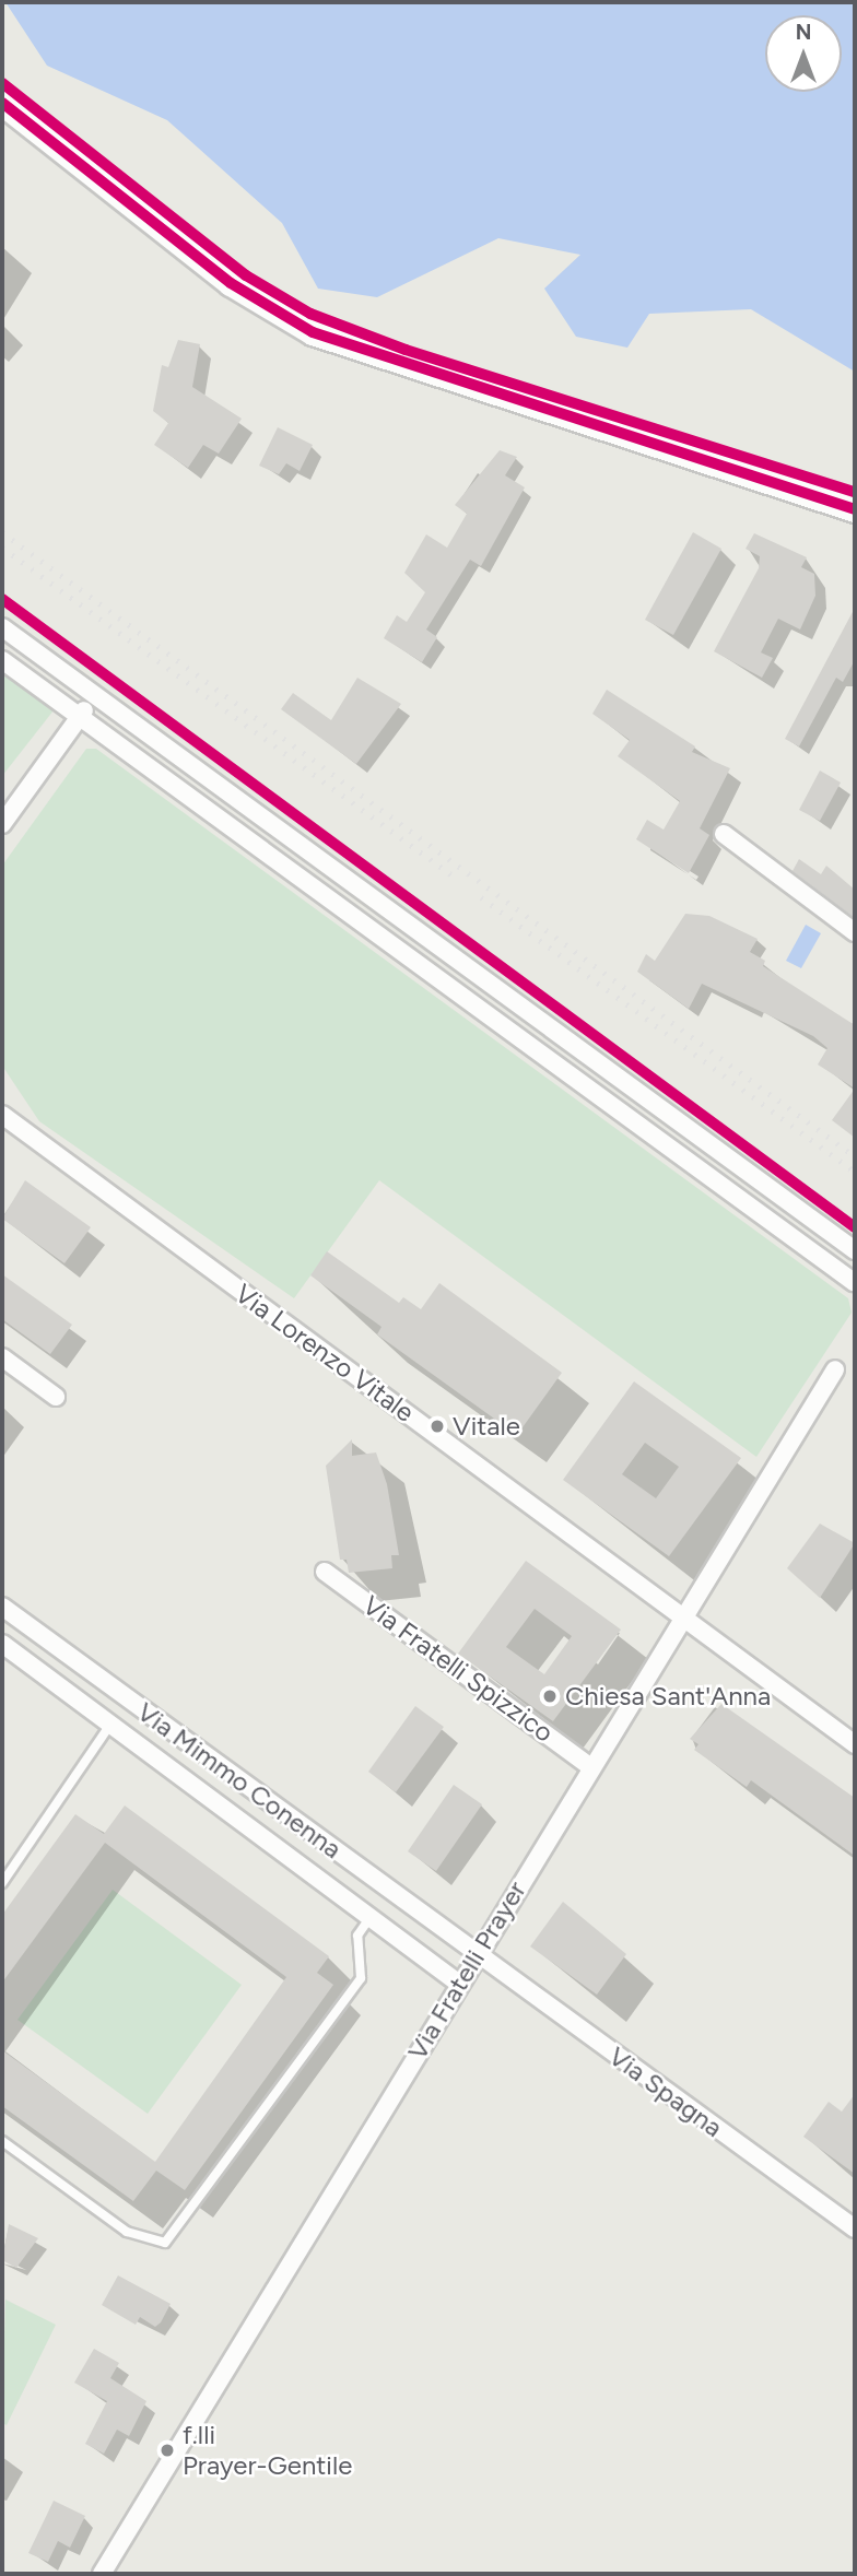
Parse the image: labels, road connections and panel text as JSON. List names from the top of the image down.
{
  "streets": {
    "street": [
      "Via Lorenzo Vitale",
      "Via Fratelli Spizzico",
      "Via Mimmo Conenna",
      "Via Fratelli Prayer",
      "Via Spagna"
    ]
  },
  "crossings": [
    ["Via Lorenzo Vitale", "Via Fratelli Prayer"],
    ["Via Fratelli Spizzico", "Via Fratelli Prayer"],
    ["Via Mimmo Conenna", "Via Fratelli Prayer"],
    ["Via Mimmo Conenna", "Via Spagna"],
    ["Via Fratelli Prayer", "Via Spagna"]
  ],
  "places": ["Vitale", "Chiesa Sant'Anna", "f.lli Prayer-Gentile"],
  "north": "top"
}
